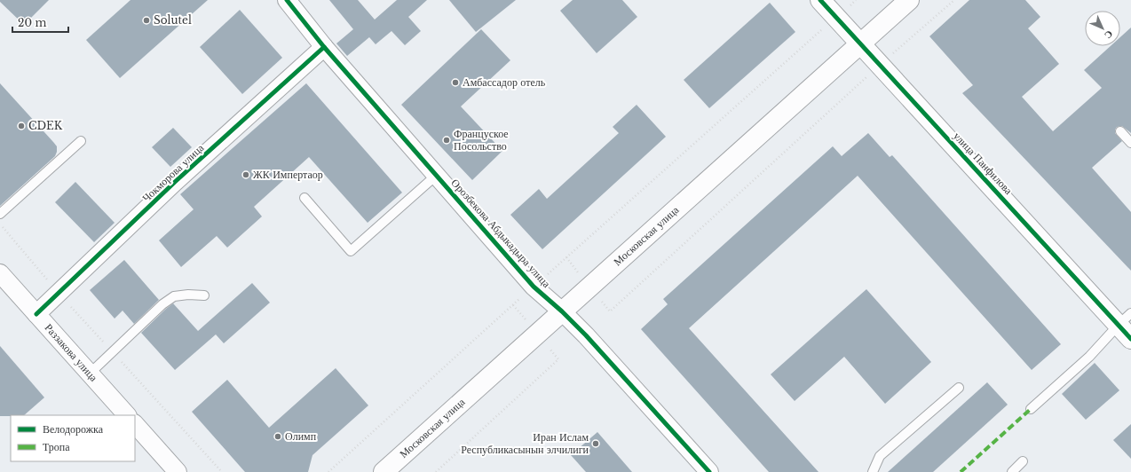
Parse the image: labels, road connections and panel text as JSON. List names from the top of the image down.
{
  "streets": {
    "main road": ["улица Панфилова", "Московская улица"],
    "street": ["Чокморова улица", "Орозбекова Абдыкадыра улица", "Раззакова улица"]
  },
  "crossings": [
    ["улица Панфилова", "Московская улица"],
    ["Чокморова улица", "Орозбекова Абдыкадыра улица"],
    ["Чокморова улица", "Раззакова улица"],
    ["Орозбекова Абдыкадыра улица", "Московская улица"]
  ],
  "places": [
    "Solutel",
    "Амбассадор отель",
    "CDEK",
    "Француское Посольство",
    "ЖК Импертаор",
    "Олимп",
    "Иран Ислам Республикасынын элчилиги"
  ],
  "legend": ["Велодорожка", "Тропа"],
  "scale_bar": "20 m",
  "north": "bottom right"
}
